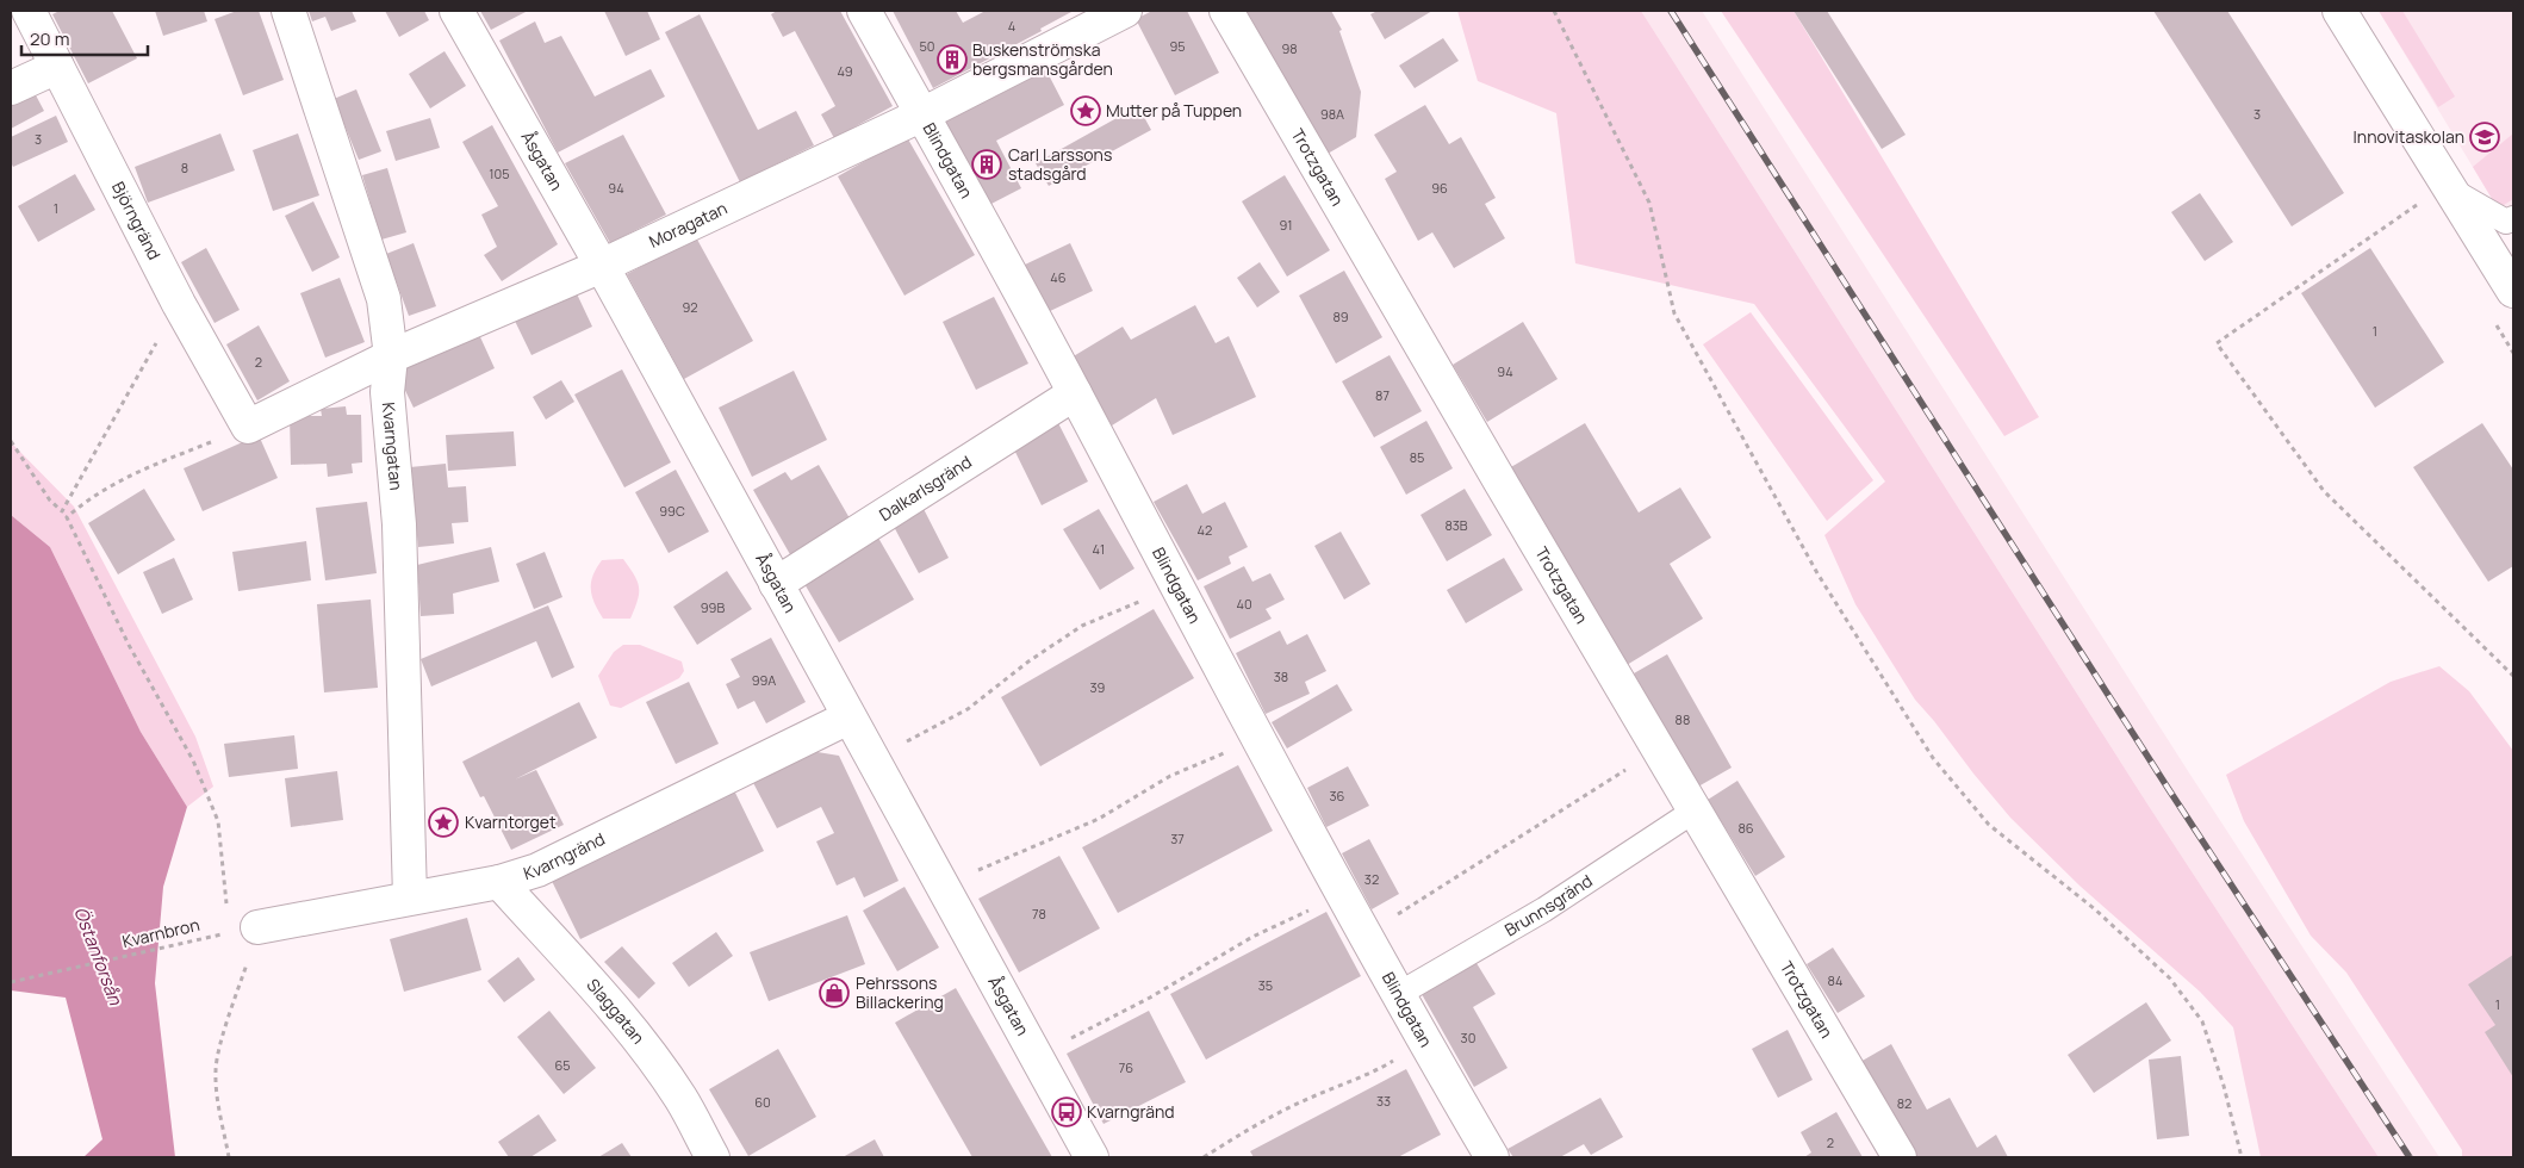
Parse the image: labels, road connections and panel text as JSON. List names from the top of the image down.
{
  "streets": {
    "street": [
      "Blindgatan",
      "Åsgatan",
      "Trotzgatan",
      "Björngränd",
      "Moragatan",
      "Kvarngatan",
      "Dalkarlsgränd",
      "Kvarngränd",
      "Slaggatan"
    ],
    "lane": ["Brunnsgränd"],
    "path": ["Kvarnbron"]
  },
  "crossings": [
    ["Blindgatan", "Moragatan"],
    ["Blindgatan", "Dalkarlsgränd"],
    ["Blindgatan", "Brunnsgränd"],
    ["Åsgatan", "Moragatan"],
    ["Åsgatan", "Dalkarlsgränd"],
    ["Åsgatan", "Kvarngränd"],
    ["Trotzgatan", "Brunnsgränd"],
    ["Björngränd", "Moragatan"],
    ["Moragatan", "Kvarngatan"],
    ["Kvarngatan", "Kvarngränd"],
    ["Kvarngränd", "Slaggatan"]
  ],
  "water": ["Östanforsån"],
  "places": {
    "building": ["Buskenströmska bergsmansgården", "Carl Larssons stadsgård"],
    "place": ["Mutter på Tuppen", "Kvarntorget"],
    "school or university": ["Innovitaskolan"],
    "shop": ["Pehrssons Billackering"],
    "bus stop": ["Kvarngränd"]
  },
  "house_numbers": [
    "4",
    "50",
    "95",
    "98",
    "49",
    "98A",
    "3",
    "3",
    "8",
    "105",
    "94",
    "96",
    "1",
    "91",
    "46",
    "92",
    "89",
    "1",
    "2",
    "94",
    "87",
    "85",
    "99C",
    "83B",
    "42",
    "41",
    "40",
    "99B",
    "38",
    "99A",
    "39",
    "88",
    "36",
    "86",
    "37",
    "32",
    "78",
    "84",
    "35",
    "1",
    "30",
    "65",
    "76",
    "33",
    "60",
    "82",
    "2"
  ],
  "scale_bar": "20 m"
}
